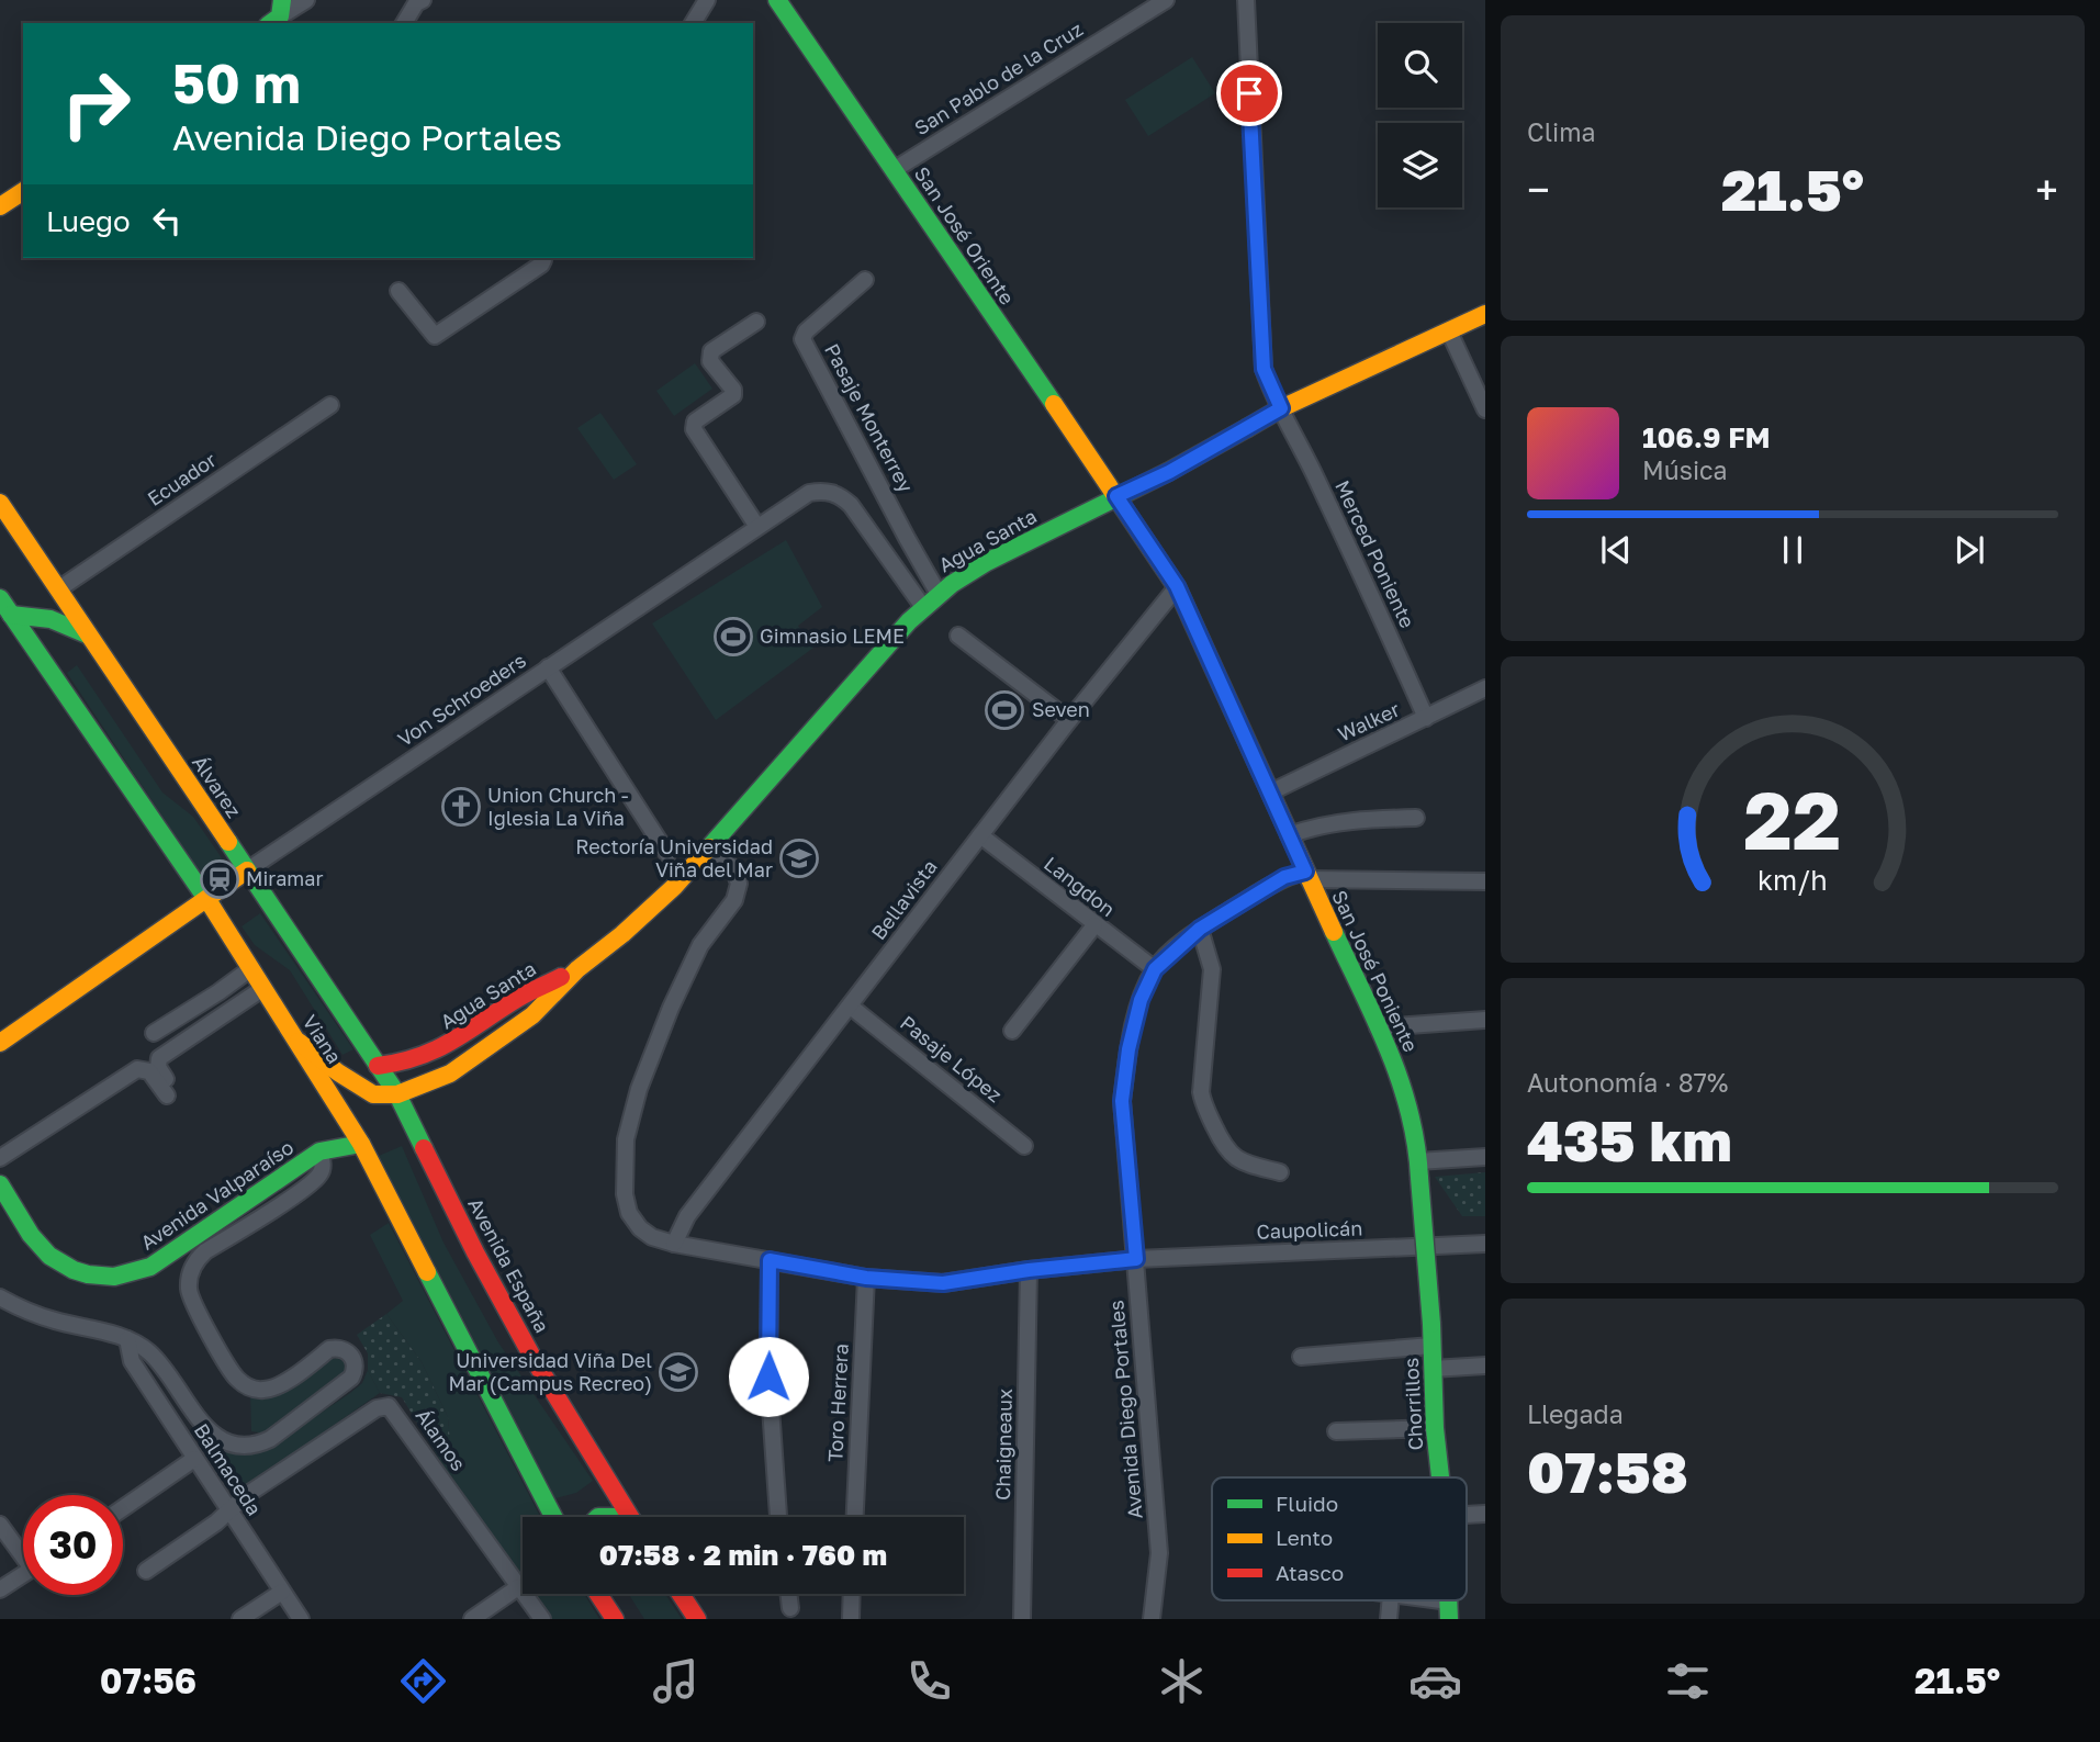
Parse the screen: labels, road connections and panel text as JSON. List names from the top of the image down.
{
  "streets": {
    "main road": [
      "San José Oriente",
      "Agua Santa",
      "Von Schroeders",
      "Álvarez",
      "San José Poniente",
      "Viana",
      "Avenida Valparaíso",
      "Avenida España",
      "Chorrillos"
    ],
    "street": [
      "San Pablo de la Cruz",
      "Pasaje Monterrey",
      "Ecuador",
      "Merced Poniente",
      "Walker",
      "Langdon",
      "Bellavista",
      "Pasaje López",
      "Caupolicán",
      "Toro Herrera",
      "Avenida Diego Portales",
      "Álamos",
      "Chaigneaux",
      "Balmaceda"
    ]
  },
  "crossings": [
    ["San Pablo de la Cruz", "San José Oriente"],
    ["San José Oriente", "Agua Santa"],
    ["San José Oriente", "San José Poniente"],
    ["Pasaje Monterrey", "Agua Santa"],
    ["Ecuador", "Álvarez"],
    ["Agua Santa", "Merced Poniente"],
    ["Agua Santa", "Von Schroeders"],
    ["Agua Santa", "Álvarez"],
    ["Agua Santa", "San José Poniente"],
    ["Agua Santa", "Avenida España"],
    ["Merced Poniente", "Walker"],
    ["Von Schroeders", "Álvarez"],
    ["Von Schroeders", "Viana"],
    ["Walker", "San José Poniente"],
    ["Álvarez", "Avenida España"],
    ["Langdon", "Bellavista"],
    ["Langdon", "Avenida Diego Portales"],
    ["Bellavista", "San José Poniente"],
    ["Bellavista", "Pasaje López"],
    ["San José Poniente", "Chorrillos"],
    ["Viana", "Avenida Valparaíso"],
    ["Caupolicán", "Avenida Diego Portales"],
    ["Álamos", "Balmaceda"]
  ],
  "places": {
    "sports": ["Gimnasio LEME", "Seven"],
    "church": ["Union Church - Iglesia La Viña"],
    "school or university": ["Rectoría Universidad Viña del Mar", "Universidad Viña Del Mar (Campus Recreo)"],
    "station": ["Miramar"]
  },
  "legend": ["Fluido", "Lento", "Atasco"],
  "page": {
    "tile": [
      "Clima",
      ["Autonomía · 87%", "435 km"],
      ["Llegada", "07:58"]
    ],
    "turn": ["50 m", "Avenida Diego Portales"],
    "heat": ["−", "21.5°", "+"],
    "then": "Luego",
    "song": ["106.9 FM", "Música"],
    "limit": "30",
    "trip": "07:58 · 2 min · 760 m",
    "tabs": ["07:56", "21.5°"],
    "gauge": ["22", "km/h"]
  }
}
